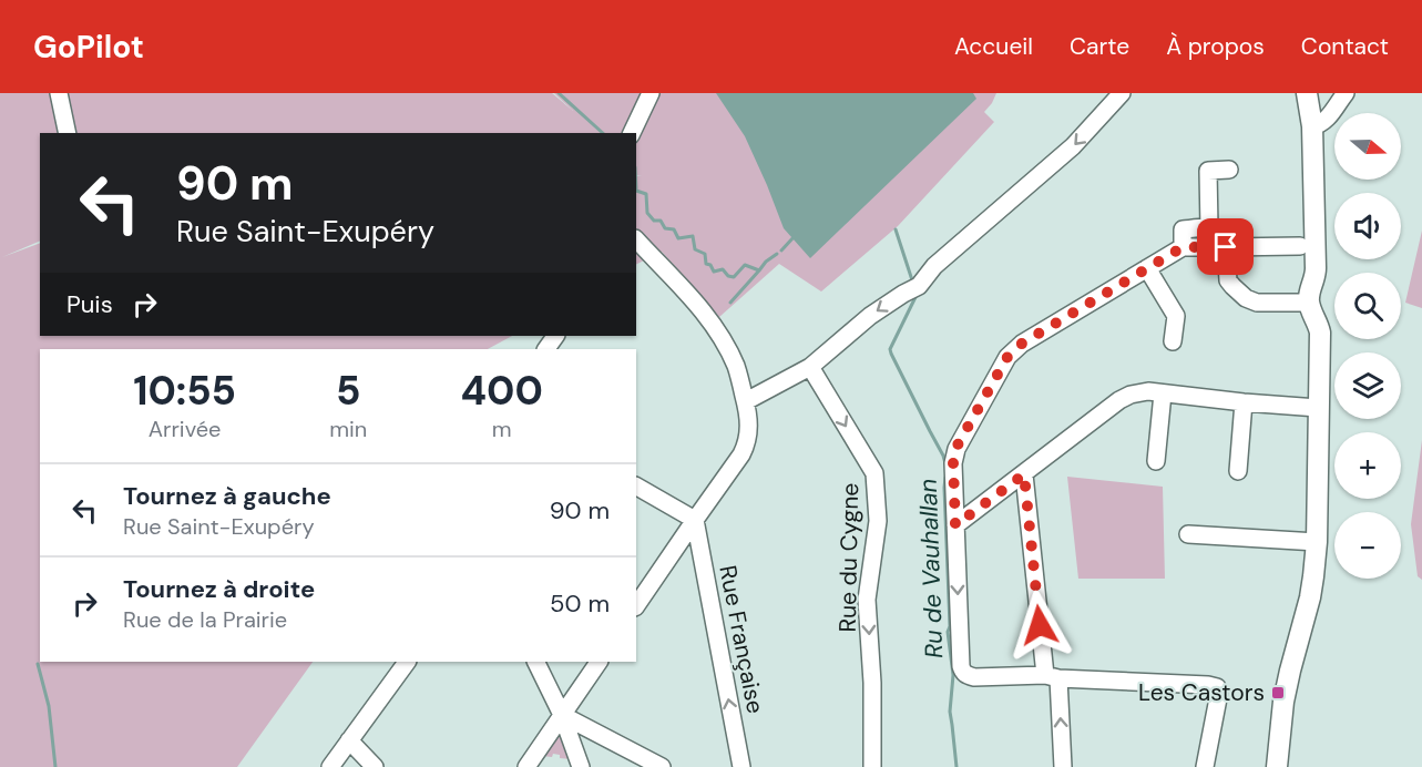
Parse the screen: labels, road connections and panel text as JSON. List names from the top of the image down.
{
  "streets": {
    "street": ["Rue du Cygne", "Rue Française"]
  },
  "one_way": ["Rue du Cygne", "Rue Française"],
  "water": ["Ru de Vauhallan"],
  "places": {
    "transit": ["Les Castors"]
  },
  "north": "right",
  "page": {
    "header": "GoPilot",
    "nav": [
      "Accueil",
      "Carte",
      "À propos",
      "Contact"
    ],
    "map_buttons": ["+", "−"],
    "turn": ["90 m", "Rue Saint-Exupéry"],
    "then": "Puis",
    "eta": [
      "10:55",
      "Arrivée",
      "5",
      "min",
      "400",
      "m"
    ],
    "list": [
      {
        "name": "Tournez à gauche",
        "note": "Rue Saint-Exupéry",
        "value": "90 m"
      },
      {
        "name": "Tournez à droite",
        "note": "Rue de la Prairie",
        "value": "50 m"
      }
    ]
  }
}
